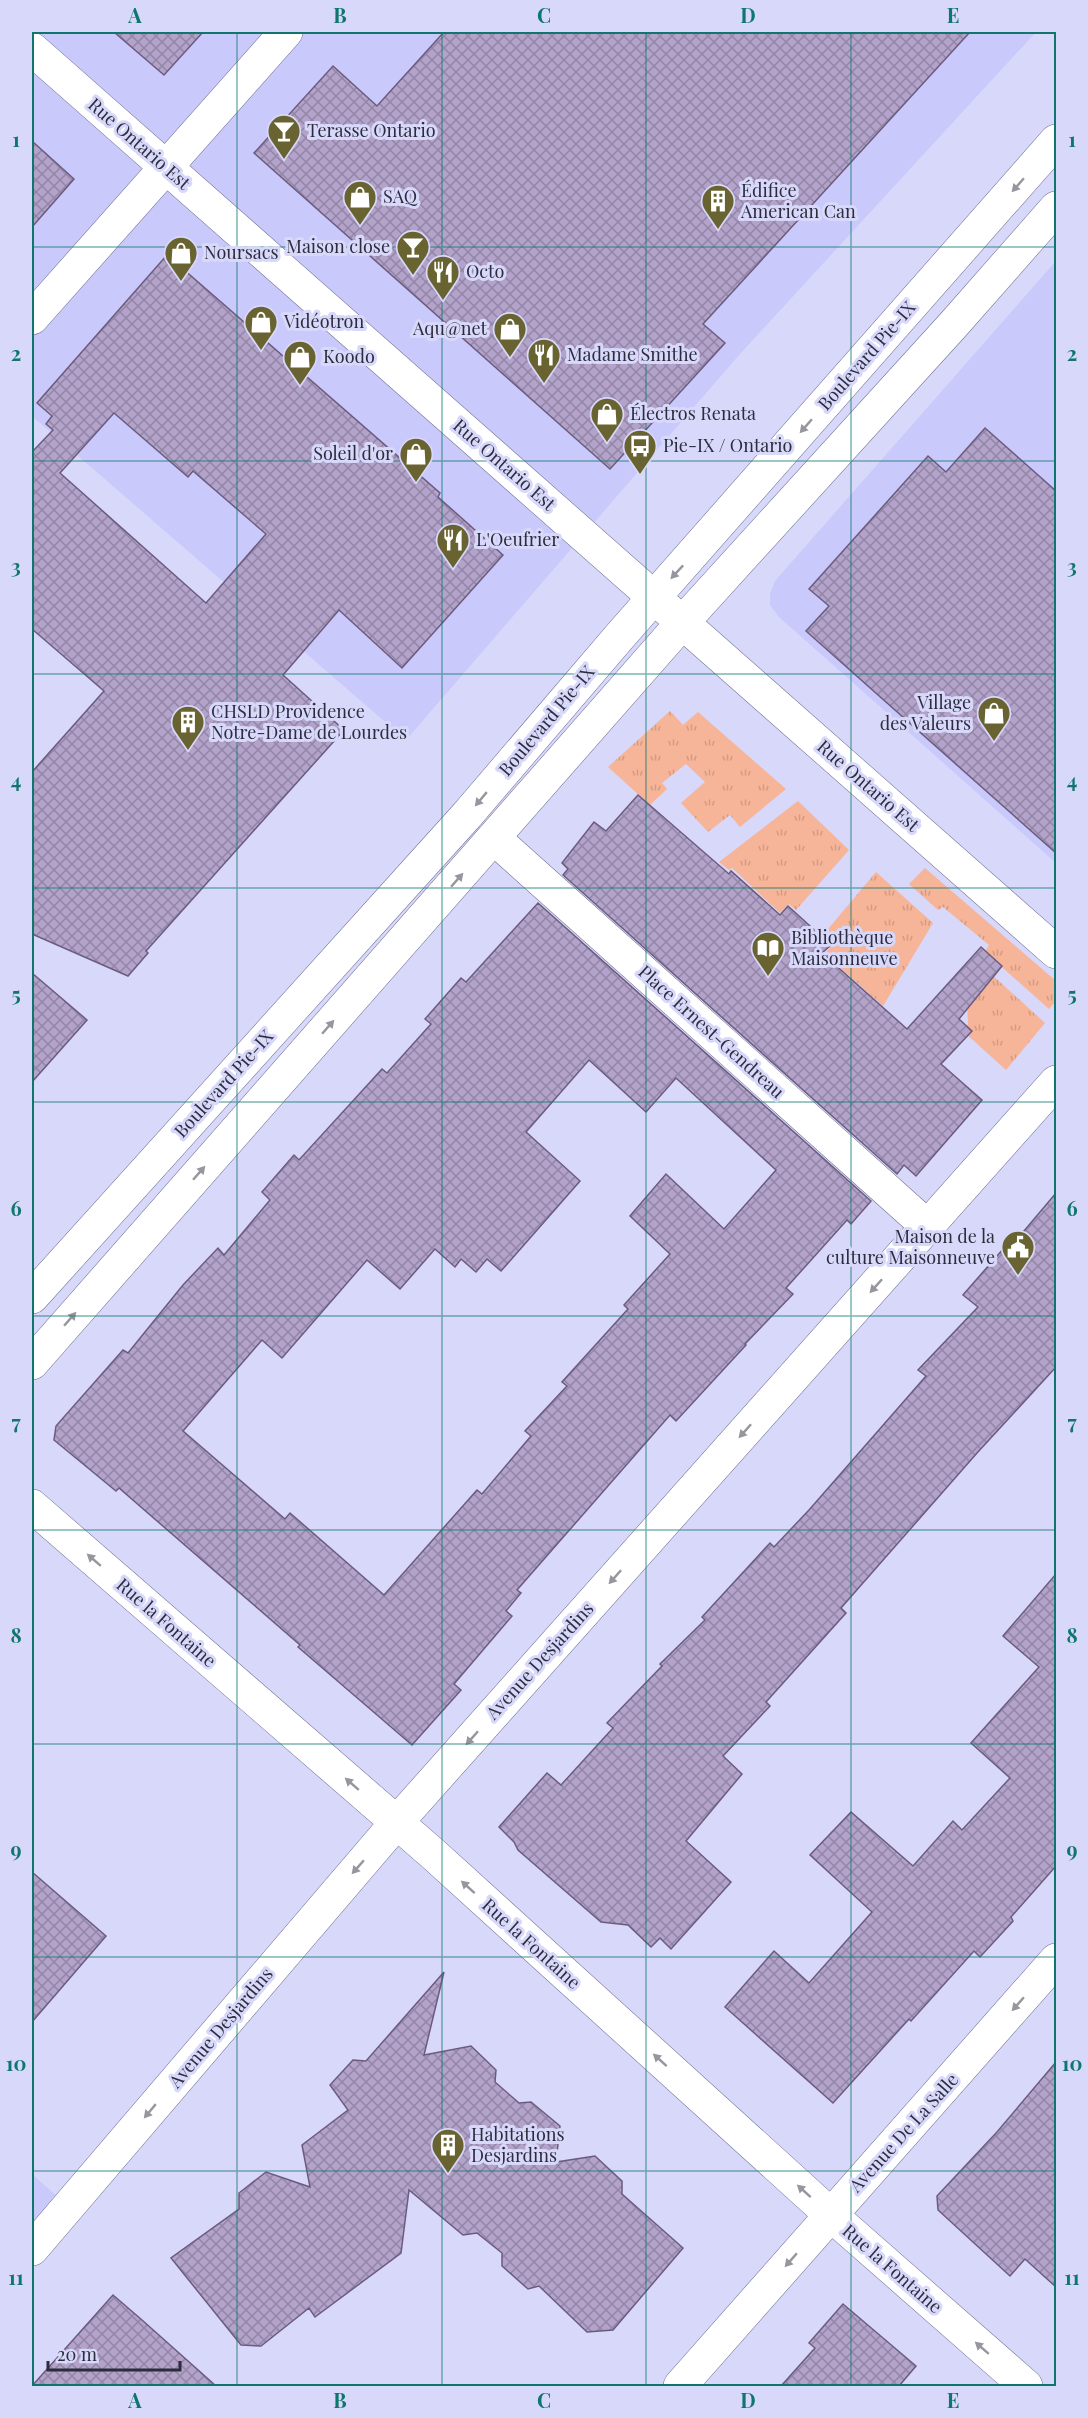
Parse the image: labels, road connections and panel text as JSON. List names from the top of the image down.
{
  "streets": {
    "main road": [
      "Rue Ontario Est",
      "Boulevard Pie-IX",
      "Place Ernest-Gendreau",
      "Rue la Fontaine",
      "Avenue Desjardins",
      "Avenue De La Salle"
    ]
  },
  "crossings": [
    ["Rue Ontario Est", "Boulevard Pie-IX"],
    ["Boulevard Pie-IX", "Place Ernest-Gendreau"],
    ["Place Ernest-Gendreau", "Avenue Desjardins"],
    ["Rue la Fontaine", "Avenue Desjardins"],
    ["Rue la Fontaine", "Avenue De La Salle"]
  ],
  "one_way": ["Rue la Fontaine", "Avenue Desjardins", "Avenue De La Salle"],
  "places": {
    "bar": ["Terasse Ontario", "Maison close"],
    "shop": [
      "SAQ",
      "Noursacs",
      "Vidéotron",
      "Aqu@net",
      "Koodo",
      "Électros Renata",
      "Soleil d'or",
      "Village des Valeurs"
    ],
    "building": ["Édifice American Can", "CHSLD Providence Notre-Dame de Lourdes", "Habitations Desjardins"],
    "restaurant": ["Octo", "Madame Smithe", "L'Oeufrier"],
    "bus stop": ["Pie-IX / Ontario"],
    "library": ["Bibliothèque Maisonneuve"],
    "public building": ["Maison de la culture Maisonneuve"]
  },
  "scale_bar": "20 m",
  "grid": {
    "columns": [
      "A",
      "B",
      "C",
      "D",
      "E"
    ],
    "rows": [
      "1",
      "2",
      "3",
      "4",
      "5",
      "6",
      "7",
      "8",
      "9",
      "10",
      "11"
    ]
  }
}
